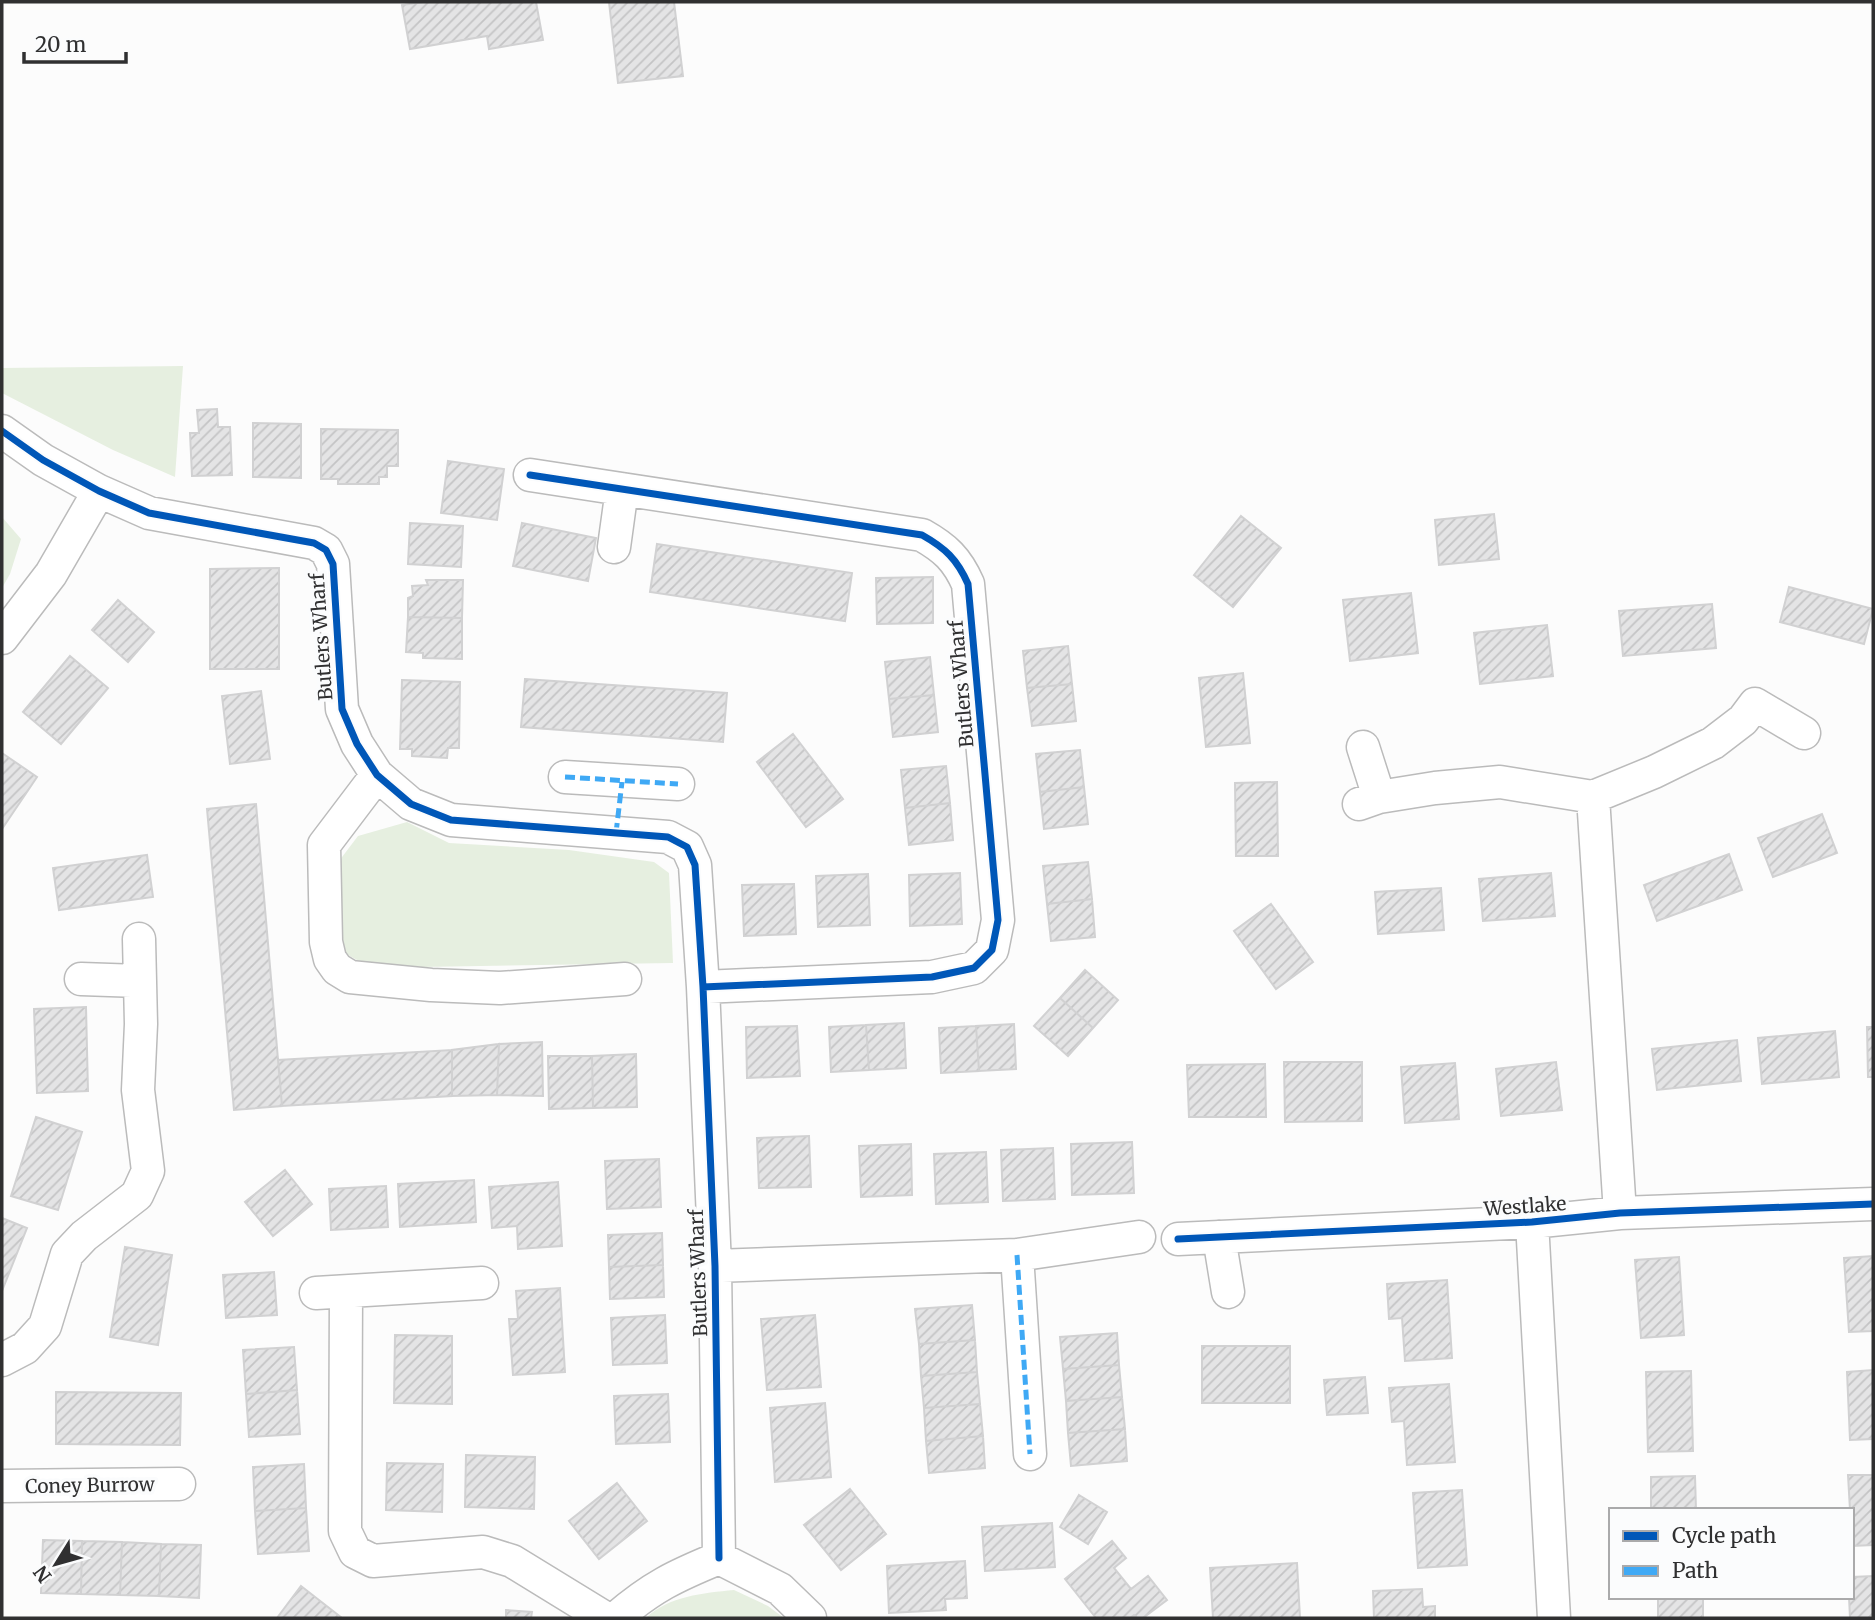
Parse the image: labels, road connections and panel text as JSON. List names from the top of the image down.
{
  "streets": {
    "street": ["Butlers Wharf", "Westlake", "Coney Burrow"]
  },
  "legend": ["Cycle path", "Path"],
  "scale_bar": "20 m",
  "north": "bottom left"
}
